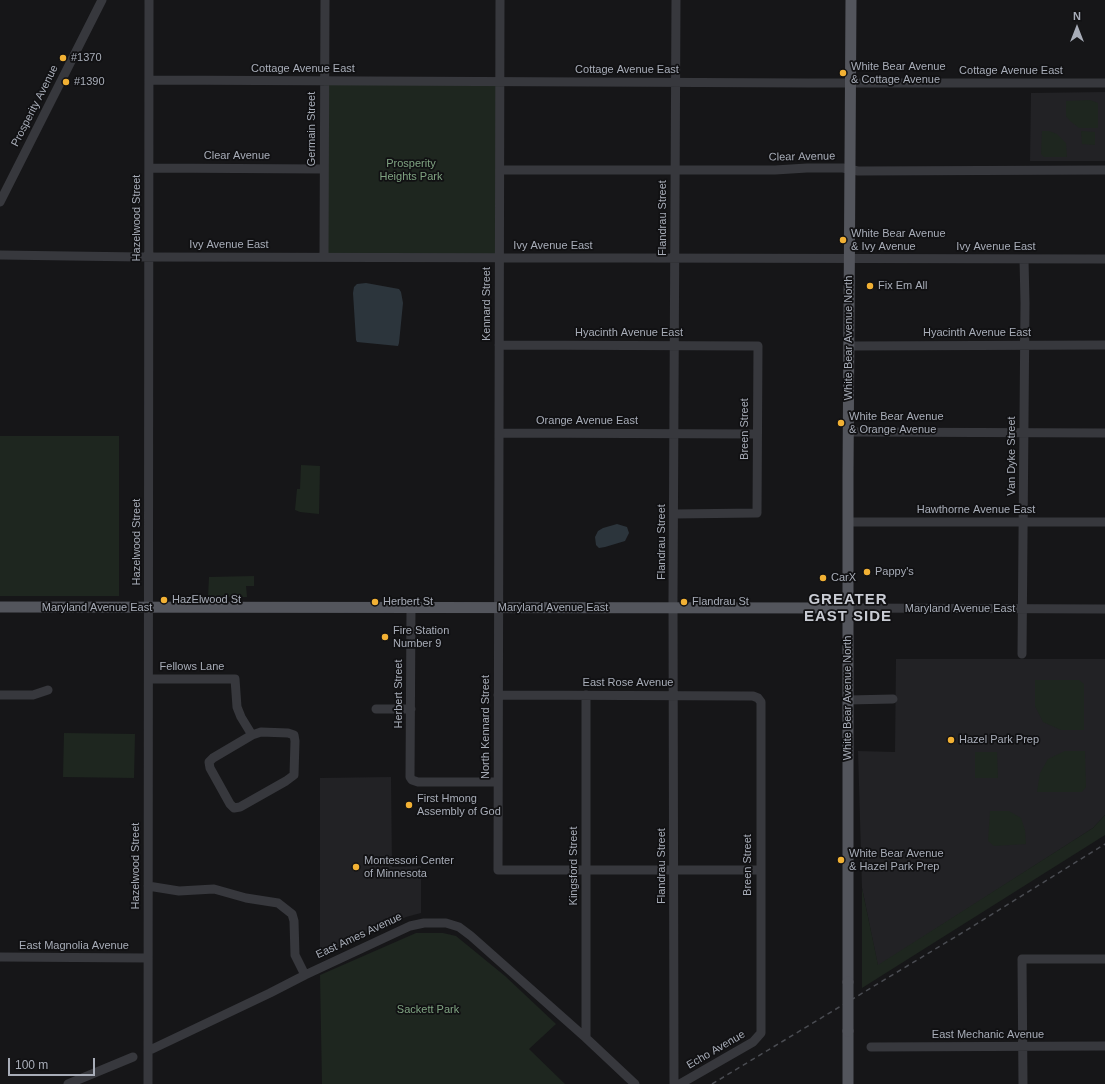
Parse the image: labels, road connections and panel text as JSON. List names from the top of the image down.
{
  "streets": {
    "main road": ["White Bear Avenue North", "Maryland Avenue East"],
    "street": [
      "Cottage Avenue East",
      "Prosperity Avenue",
      "Germain Street",
      "Clear Avenue",
      "Hazelwood Street",
      "Flandrau Street",
      "Ivy Avenue East",
      "Kennard Street",
      "Hyacinth Avenue East",
      "Orange Avenue East",
      "Breen Street",
      "Van Dyke Street",
      "Hawthorne Avenue East",
      "Fellows Lane",
      "East Rose Avenue",
      "Herbert Street",
      "North Kennard Street",
      "Kingsford Street",
      "East Ames Avenue",
      "East Magnolia Avenue",
      "East Mechanic Avenue",
      "Echo Avenue"
    ]
  },
  "crossings": [
    ["Cottage Avenue East", "Germain Street"],
    ["Cottage Avenue East", "Hazelwood Street"],
    ["Cottage Avenue East", "Flandrau Street"],
    ["Cottage Avenue East", "Kennard Street"],
    ["Cottage Avenue East", "White Bear Avenue North"],
    ["Germain Street", "Clear Avenue"],
    ["Germain Street", "Ivy Avenue East"],
    ["Clear Avenue", "Hazelwood Street"],
    ["Clear Avenue", "Flandrau Street"],
    ["Clear Avenue", "Kennard Street"],
    ["Clear Avenue", "White Bear Avenue North"],
    ["Hazelwood Street", "Ivy Avenue East"],
    ["Hazelwood Street", "Maryland Avenue East"],
    ["Hazelwood Street", "Fellows Lane"],
    ["Hazelwood Street", "East Ames Avenue"],
    ["Hazelwood Street", "East Magnolia Avenue"],
    ["Flandrau Street", "Ivy Avenue East"],
    ["Flandrau Street", "Hyacinth Avenue East"],
    ["Flandrau Street", "Orange Avenue East"],
    ["Flandrau Street", "Breen Street"],
    ["Flandrau Street", "Maryland Avenue East"],
    ["Flandrau Street", "East Rose Avenue"],
    ["Ivy Avenue East", "Kennard Street"],
    ["Ivy Avenue East", "White Bear Avenue North"],
    ["Ivy Avenue East", "Van Dyke Street"],
    ["Kennard Street", "Hyacinth Avenue East"],
    ["Kennard Street", "Orange Avenue East"],
    ["Kennard Street", "Maryland Avenue East"],
    ["Kennard Street", "North Kennard Street"],
    ["Hyacinth Avenue East", "White Bear Avenue North"],
    ["Hyacinth Avenue East", "Breen Street"],
    ["Hyacinth Avenue East", "Van Dyke Street"],
    ["White Bear Avenue North", "Hawthorne Avenue East"],
    ["White Bear Avenue North", "Maryland Avenue East"],
    ["Orange Avenue East", "Breen Street"],
    ["Breen Street", "East Rose Avenue"],
    ["Breen Street", "Echo Avenue"],
    ["Van Dyke Street", "Hawthorne Avenue East"],
    ["Van Dyke Street", "Maryland Avenue East"],
    ["Maryland Avenue East", "Herbert Street"],
    ["Maryland Avenue East", "North Kennard Street"],
    ["East Rose Avenue", "North Kennard Street"],
    ["East Rose Avenue", "Kingsford Street"],
    ["Herbert Street", "North Kennard Street"],
    ["North Kennard Street", "Kingsford Street"],
    ["Kingsford Street", "East Ames Avenue"]
  ],
  "districts": ["GREATER EAST SIDE"],
  "parks": ["Prosperity Heights Park", "Sackett Park"],
  "places": [
    "#1370",
    "White Bear Avenue & Cottage Avenue",
    "#1390",
    "White Bear Avenue & Ivy Avenue",
    "Fix Em All",
    "White Bear Avenue & Orange Avenue",
    "Pappy's",
    "CarX",
    "HazElwood St",
    "Herbert St",
    "Flandrau St",
    "Fire Station Number 9",
    "Hazel Park Prep",
    "First Hmong Assembly of God",
    "White Bear Avenue & Hazel Park Prep",
    "Montessori Center of Minnesota"
  ],
  "scale_bar": "100 m",
  "north": "top"
}
